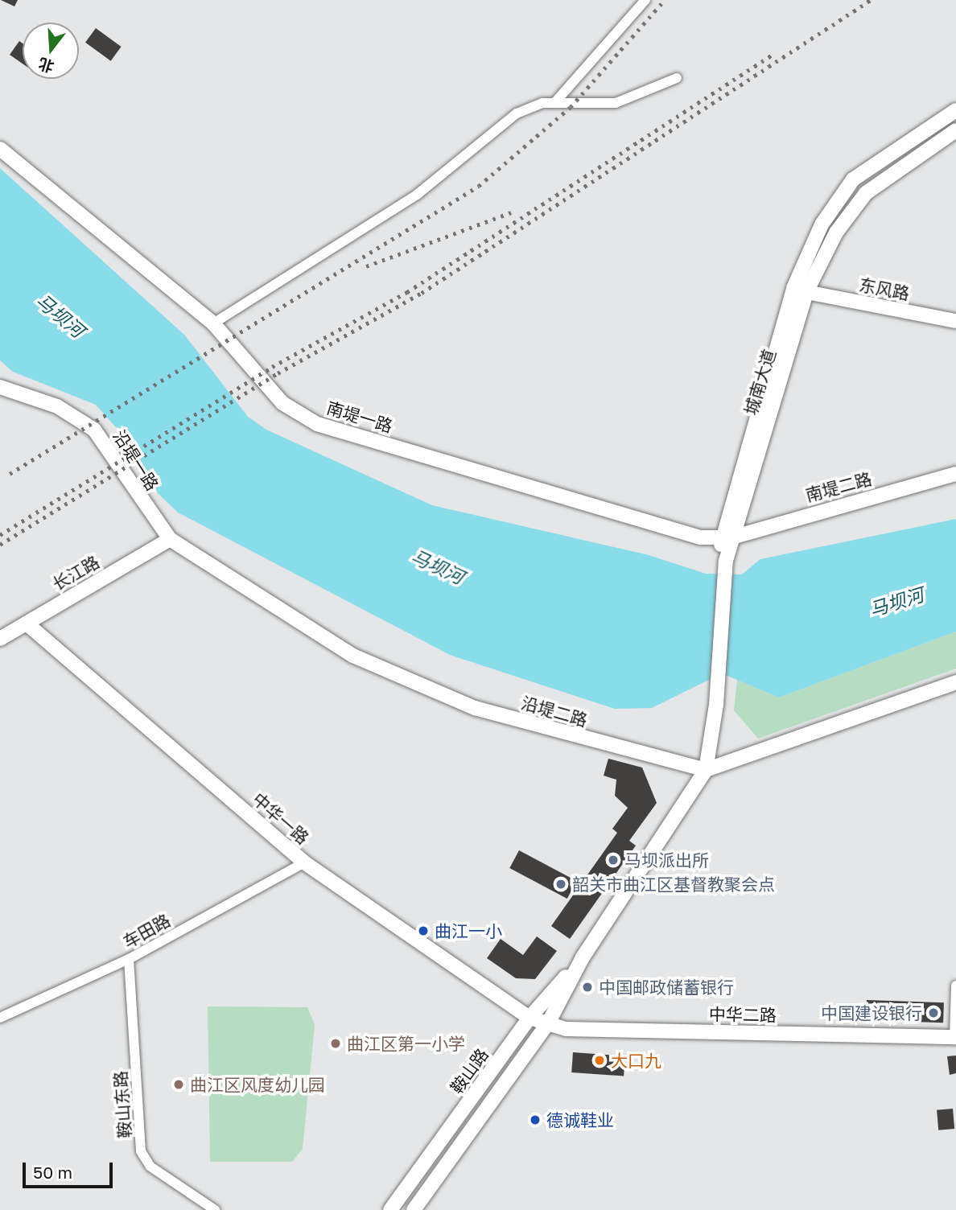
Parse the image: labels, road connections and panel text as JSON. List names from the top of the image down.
{
  "streets": {
    "main road": [
      "东风路",
      "城南大道",
      "南堤一路",
      "沿堤一路",
      "南堤二路",
      "长江路",
      "沿堤二路",
      "中华一路",
      "中华二路",
      "鞍山路"
    ],
    "street": ["车田路", "鞍山东路"]
  },
  "crossings": [
    ["东风路", "城南大道"],
    ["城南大道", "南堤一路"],
    ["城南大道", "南堤二路"],
    ["城南大道", "鞍山路"],
    ["南堤一路", "南堤二路"],
    ["沿堤一路", "长江路"],
    ["沿堤一路", "沿堤二路"],
    ["长江路", "沿堤二路"],
    ["长江路", "中华一路"],
    ["沿堤二路", "鞍山路"],
    ["中华一路", "车田路"],
    ["中华一路", "中华二路"],
    ["中华一路", "鞍山路"],
    ["车田路", "鞍山东路"],
    ["中华二路", "鞍山路"]
  ],
  "water": ["马坝河"],
  "places": [
    "马坝派出所",
    "韶关市曲江区基督教聚会点",
    "曲江一小",
    "中国邮政储蓄银行",
    "中国建设银行",
    "曲江区第一小学",
    "大口九",
    "曲江区风度幼儿园",
    "德诚鞋业"
  ],
  "scale_bar": "50 m",
  "north": "bottom"
}
